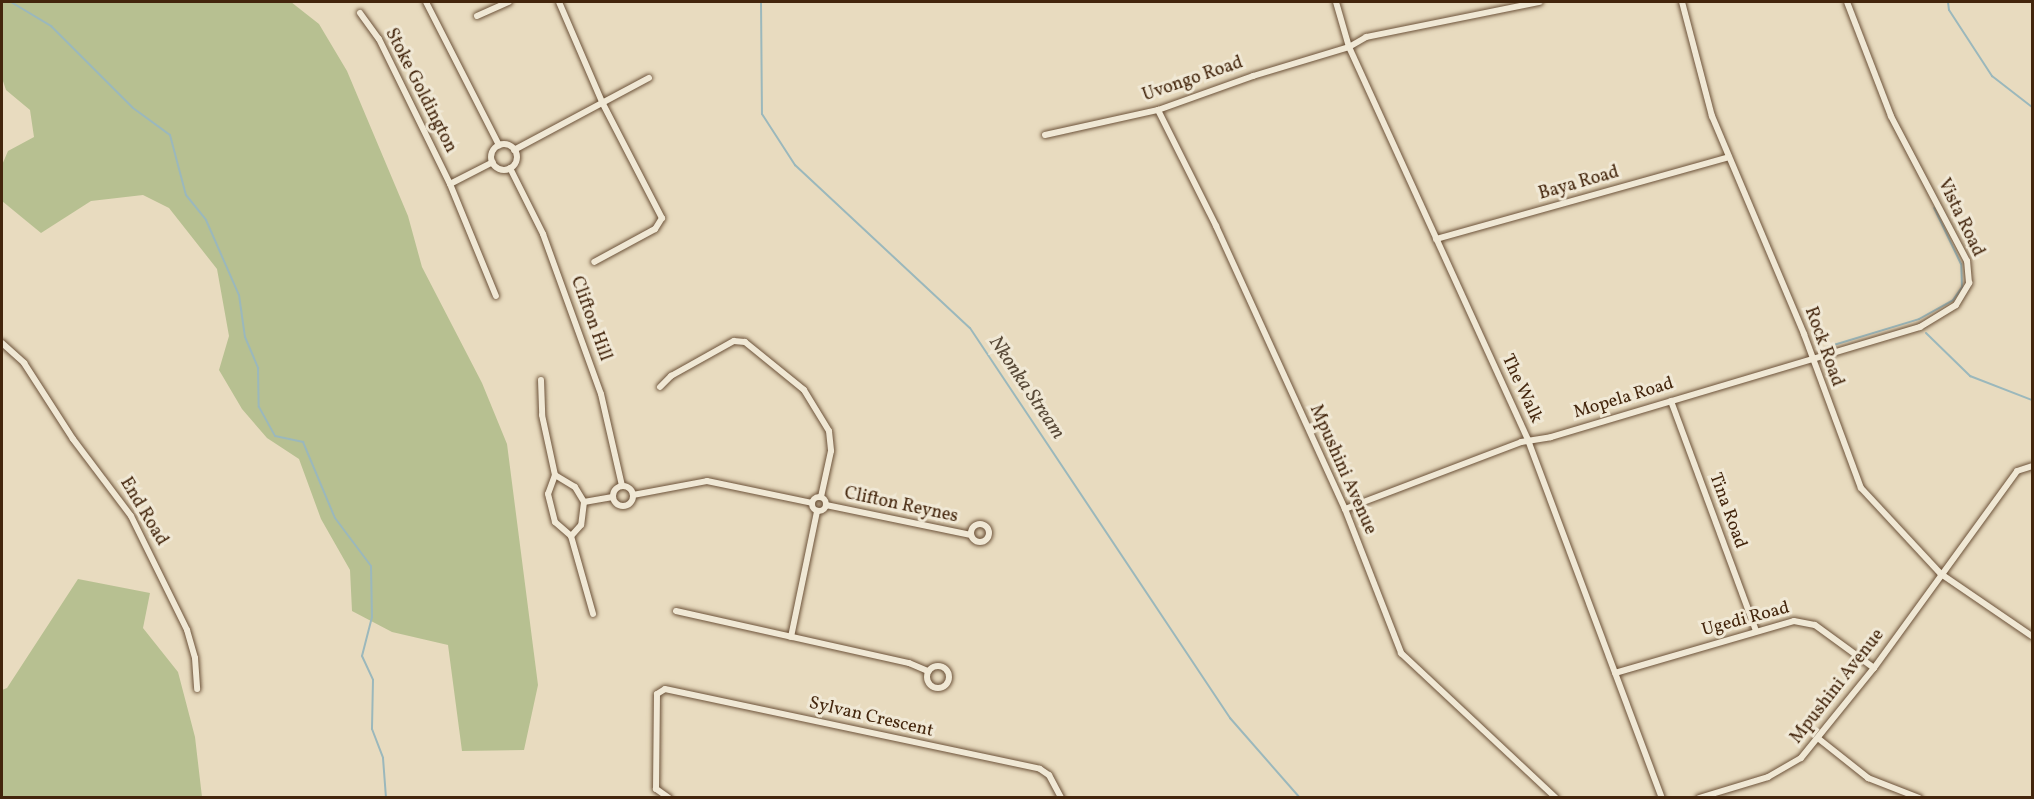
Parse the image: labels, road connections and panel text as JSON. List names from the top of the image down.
{
  "streets": {
    "street": [
      "Uvongo Road",
      "Stoke Goldington",
      "Baya Road",
      "Vista Road",
      "Clifton Hill",
      "Rock Road",
      "The Walk",
      "Mopela Road",
      "Mpushini Avenue",
      "Clifton Reynes",
      "Tina Road",
      "End Road",
      "Ugedi Road",
      "Sylvan Crescent"
    ]
  },
  "crossings": [
    ["Uvongo Road", "The Walk"],
    ["Uvongo Road", "Mpushini Avenue"],
    ["Baya Road", "Rock Road"],
    ["Baya Road", "The Walk"],
    ["Vista Road", "Rock Road"],
    ["Vista Road", "Mopela Road"],
    ["Rock Road", "Mopela Road"],
    ["Rock Road", "Mpushini Avenue"],
    ["The Walk", "Mopela Road"],
    ["The Walk", "Ugedi Road"],
    ["Mopela Road", "Mpushini Avenue"],
    ["Mopela Road", "Tina Road"],
    ["Mpushini Avenue", "Ugedi Road"],
    ["Tina Road", "Ugedi Road"]
  ],
  "water": ["Nkonka Stream"]
}
